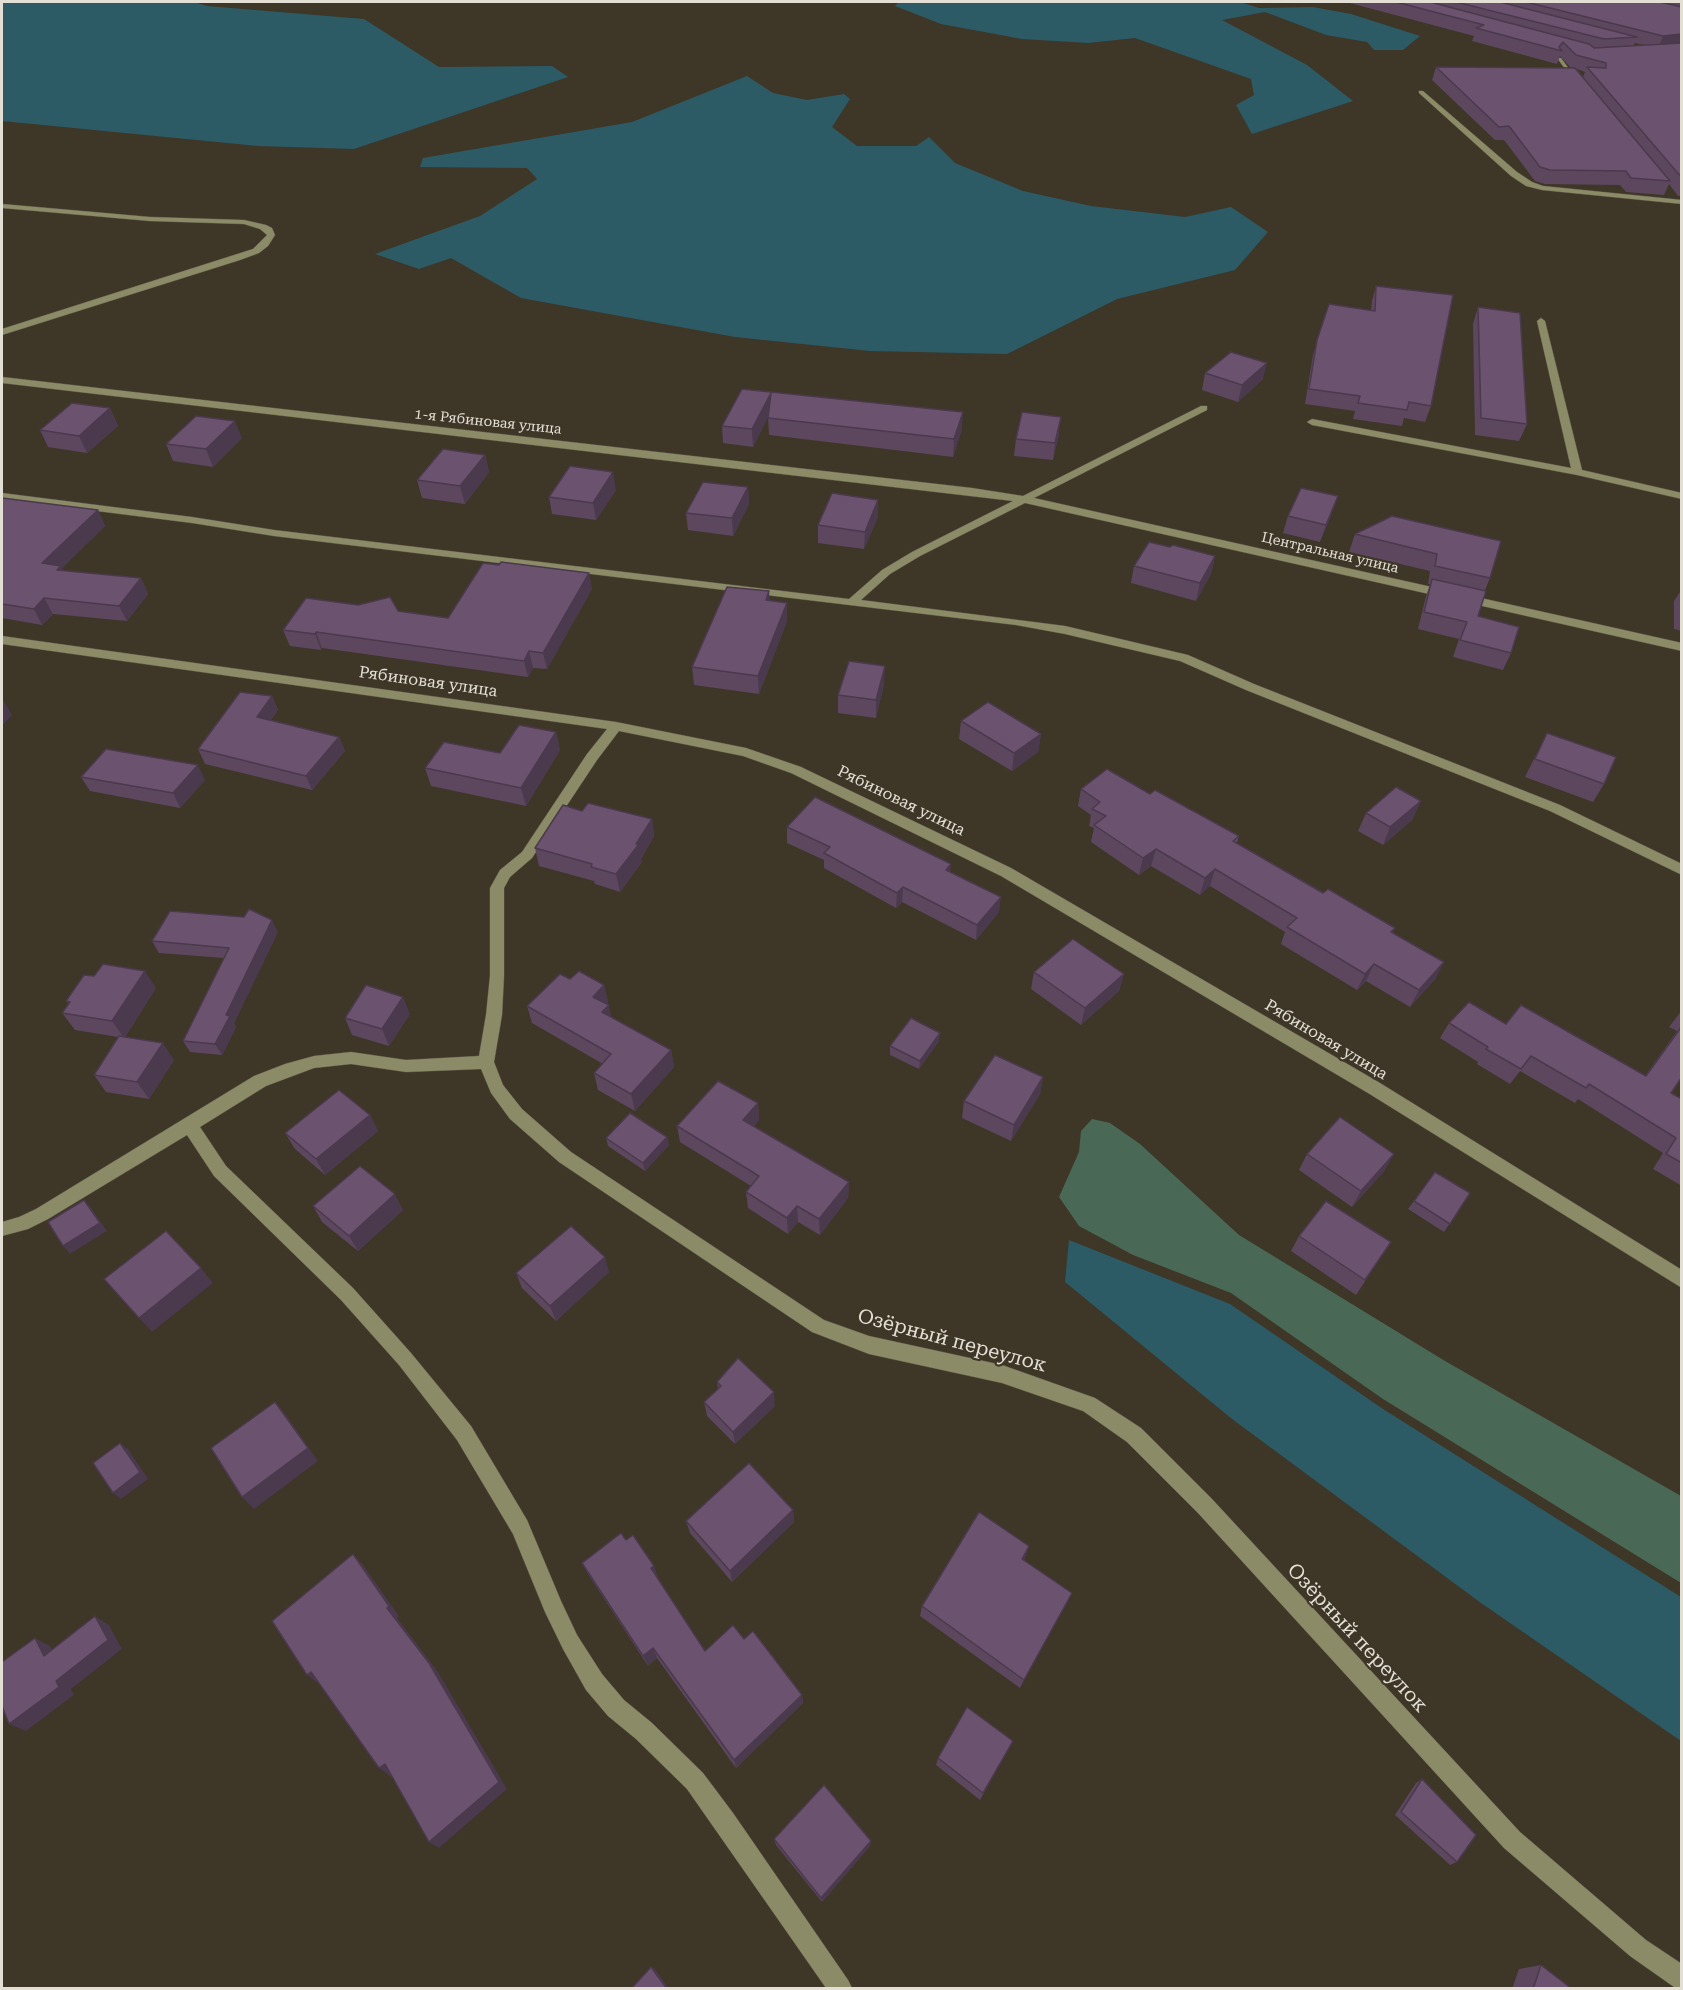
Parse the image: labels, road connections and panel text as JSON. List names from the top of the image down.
{
  "streets": {
    "street": [
      "1-я Рябиновая улица",
      "Центральная улица",
      "Рябиновая улица",
      "Озёрный переулок"
    ]
  },
  "crossings": [
    ["1-я Рябиновая улица", "Центральная улица"]
  ]
}
